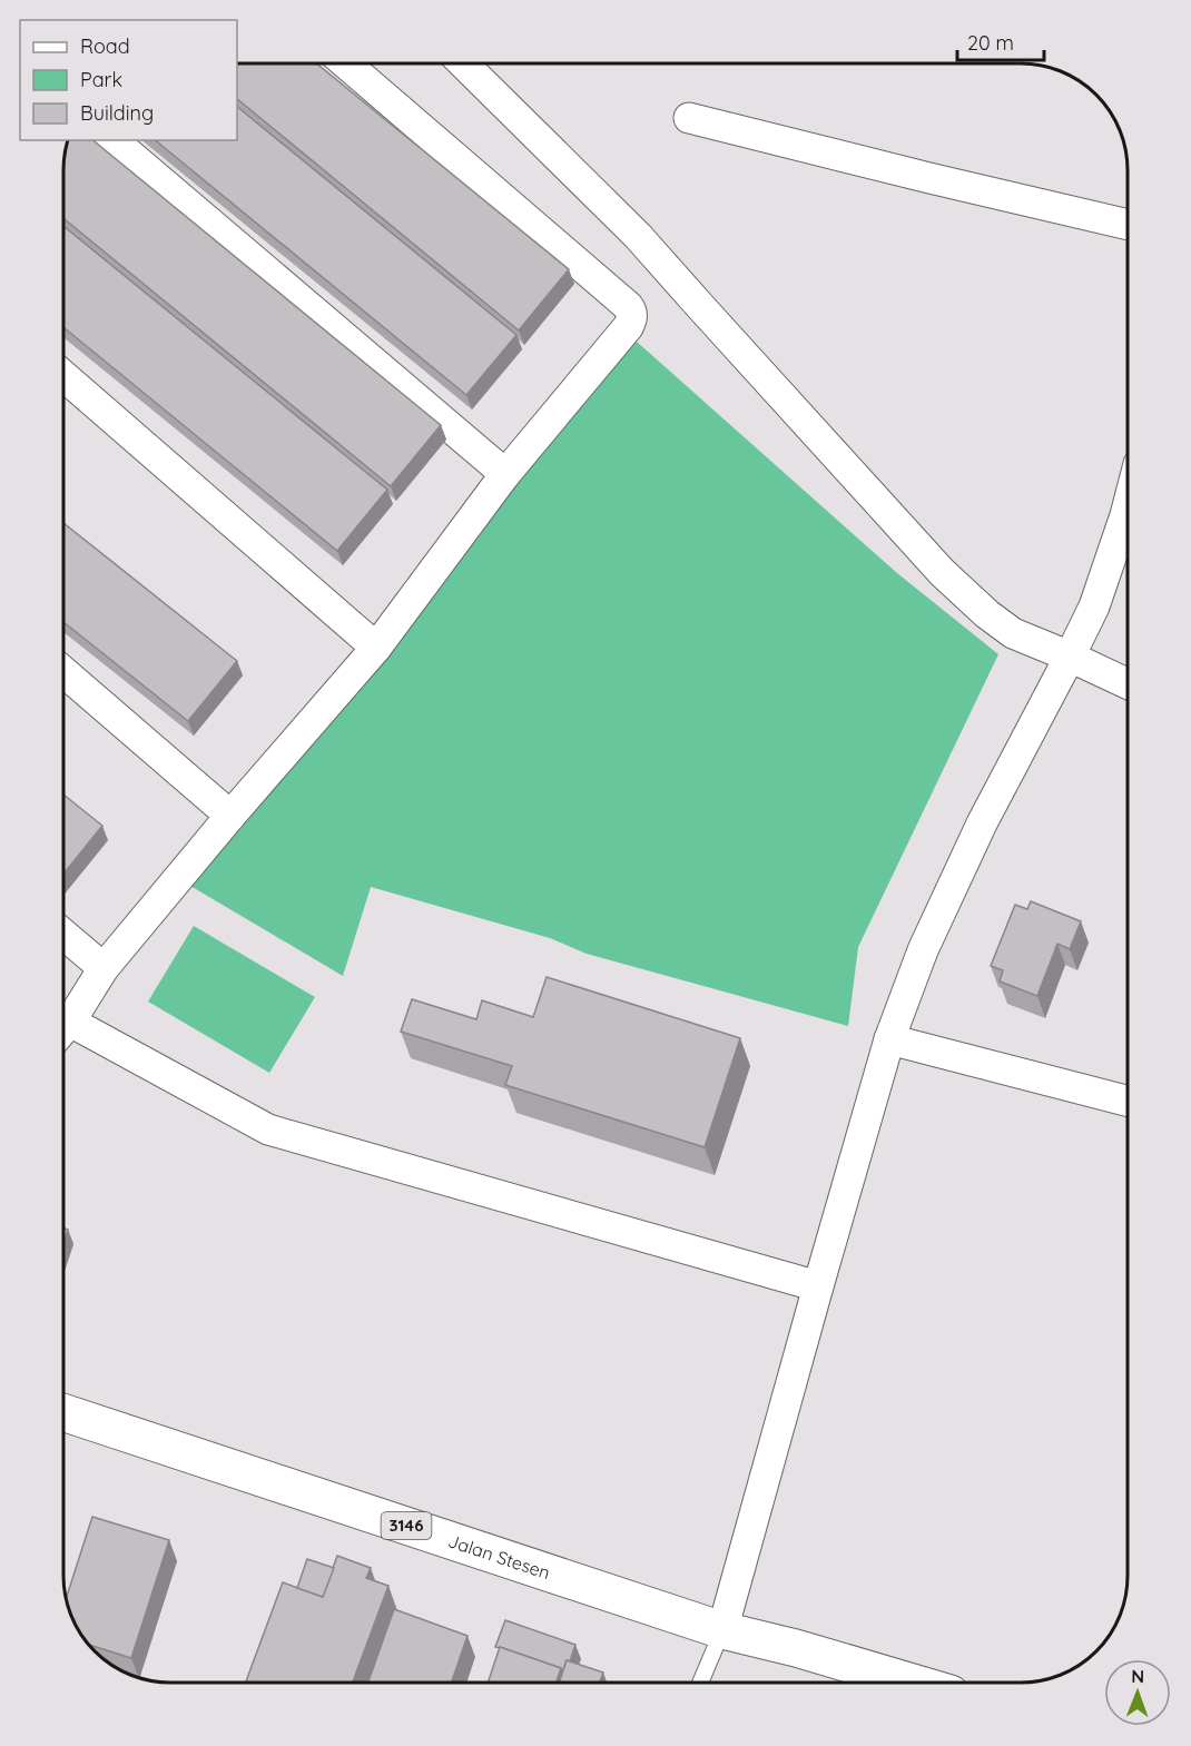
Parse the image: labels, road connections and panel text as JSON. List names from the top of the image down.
{
  "streets": {
    "main road": ["3146", "Jalan Stesen"]
  },
  "legend": ["Road", "Park", "Building"],
  "scale_bar": "20 m",
  "north": "top"
}
